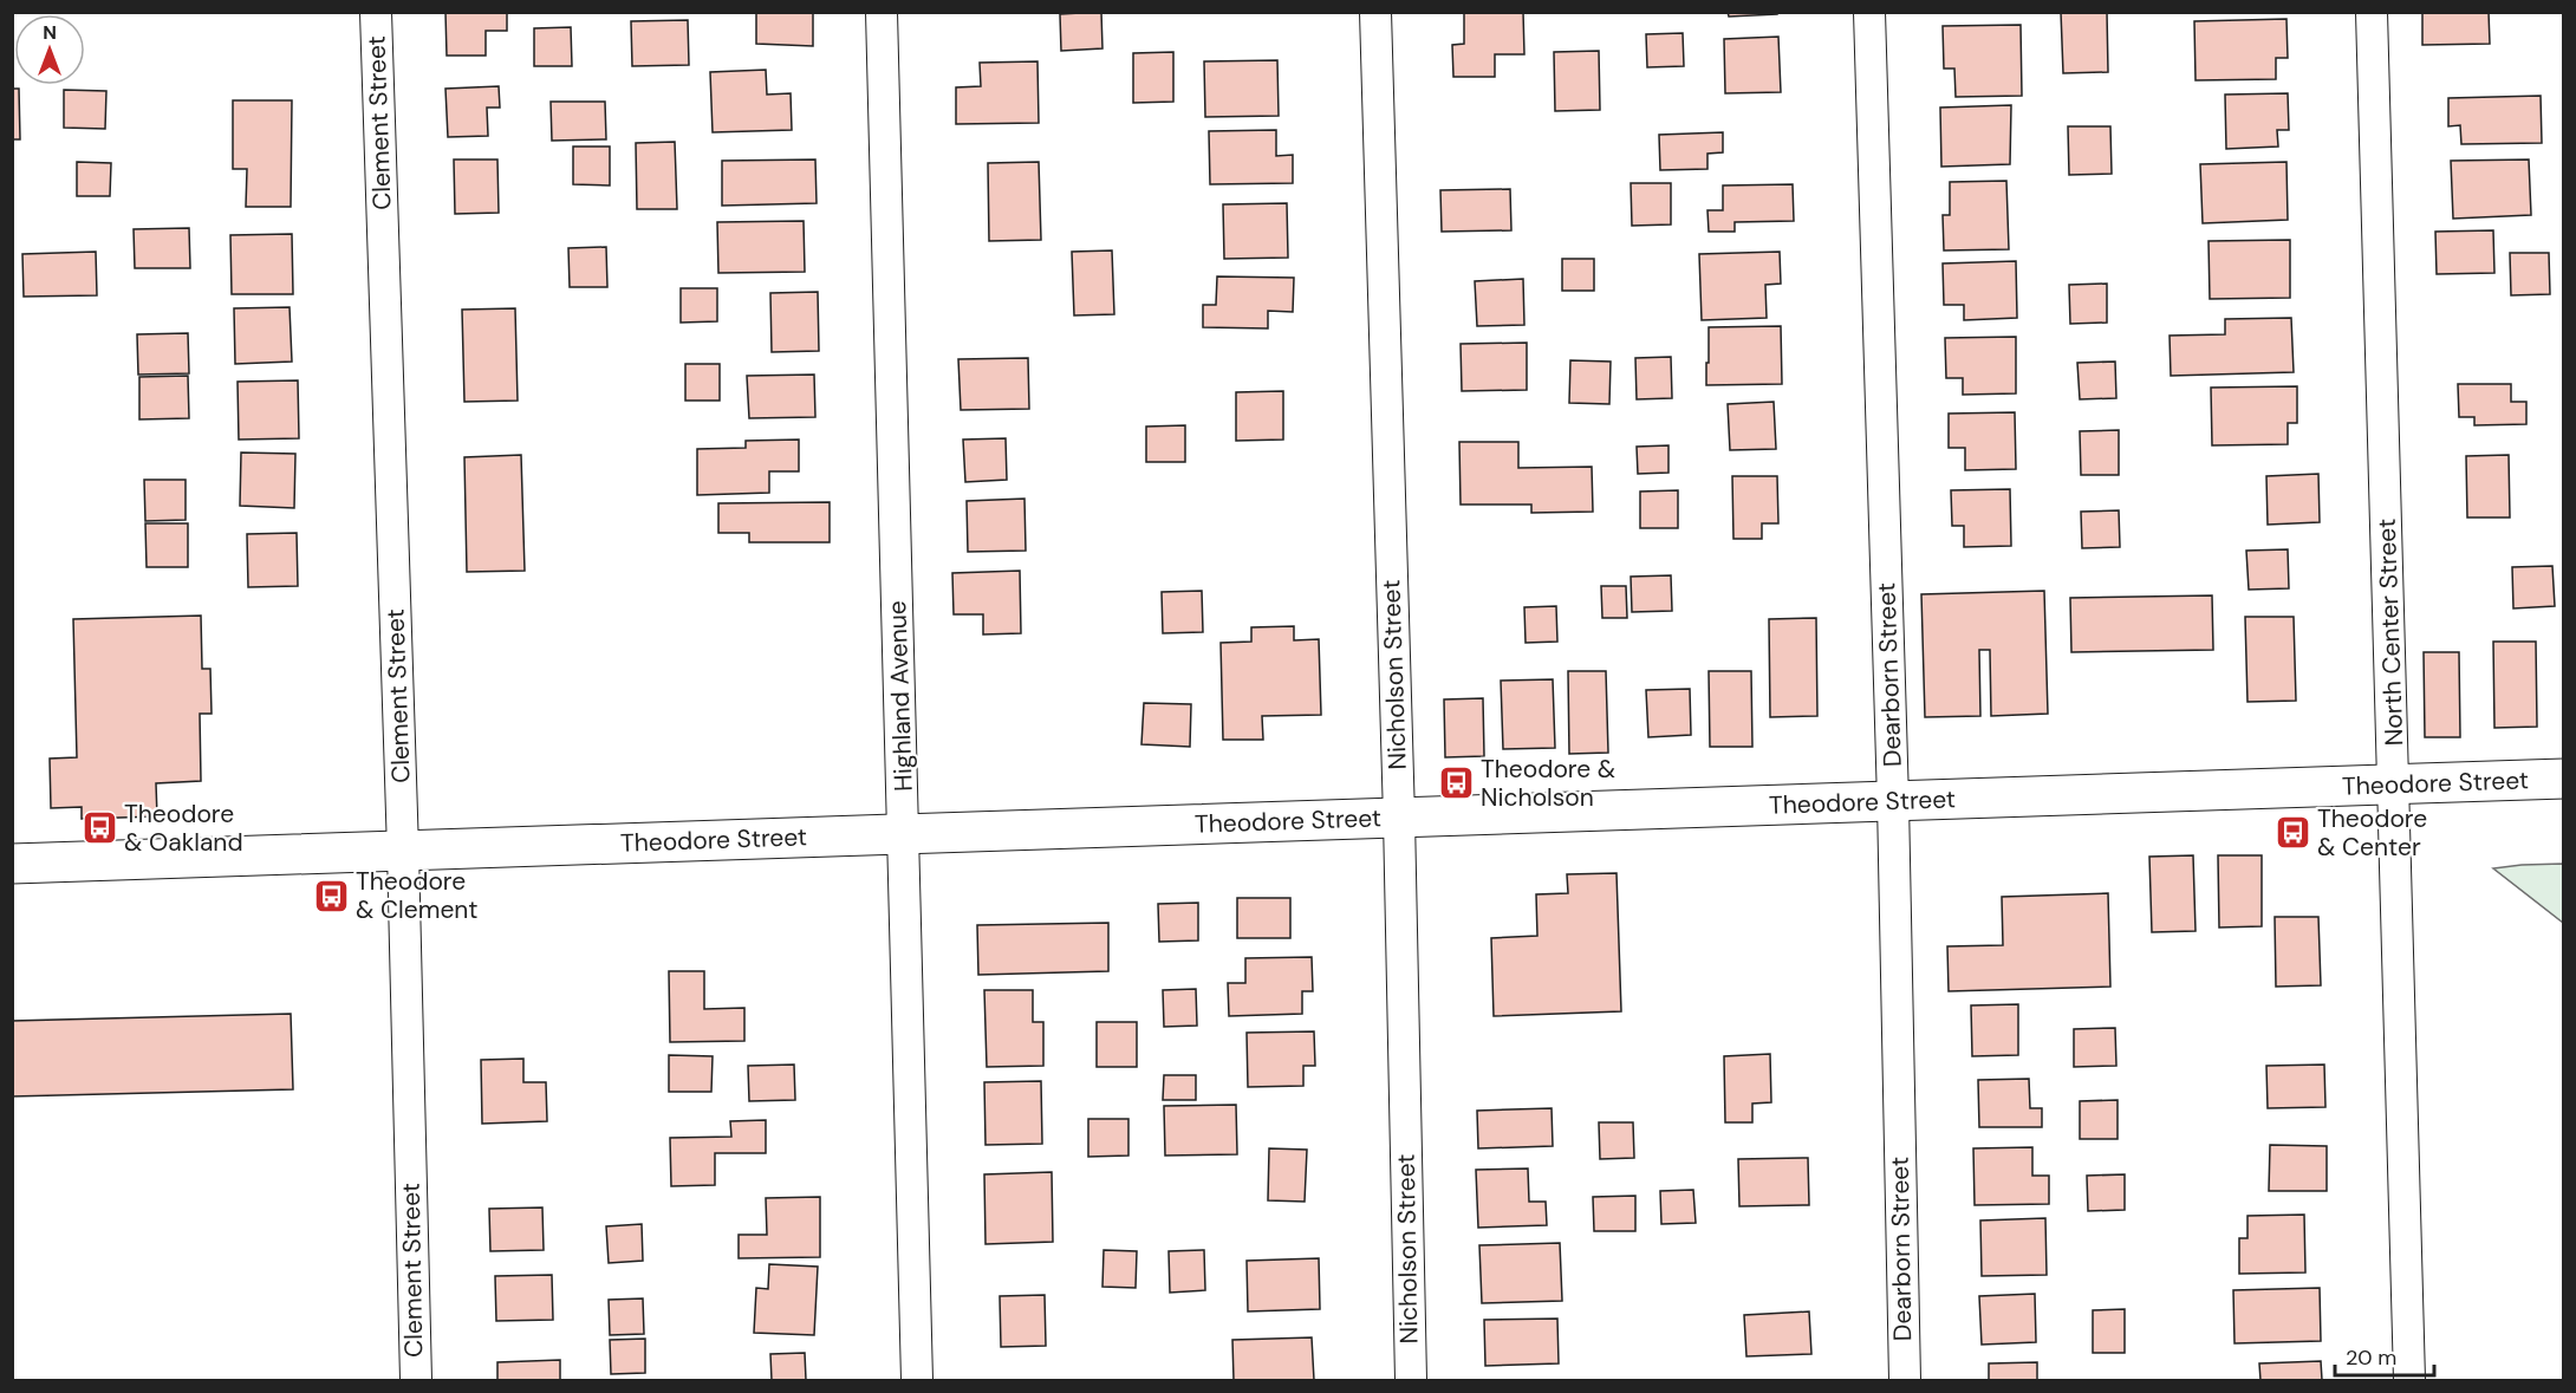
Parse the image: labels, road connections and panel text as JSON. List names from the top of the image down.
{
  "streets": {
    "main road": ["Theodore Street"],
    "street": [
      "Clement Street",
      "North Center Street",
      "Nicholson Street",
      "Dearborn Street",
      "Highland Avenue"
    ]
  },
  "crossings": [
    ["Clement Street", "Theodore Street"],
    ["North Center Street", "Theodore Street"],
    ["Nicholson Street", "Theodore Street"],
    ["Dearborn Street", "Theodore Street"],
    ["Highland Avenue", "Theodore Street"]
  ],
  "places": {
    "bus stop": [
      "Theodore & Nicholson",
      "Theodore & Oakland",
      "Theodore & Center",
      "Theodore & Clement"
    ]
  },
  "scale_bar": "20 m",
  "north": "top"
}
